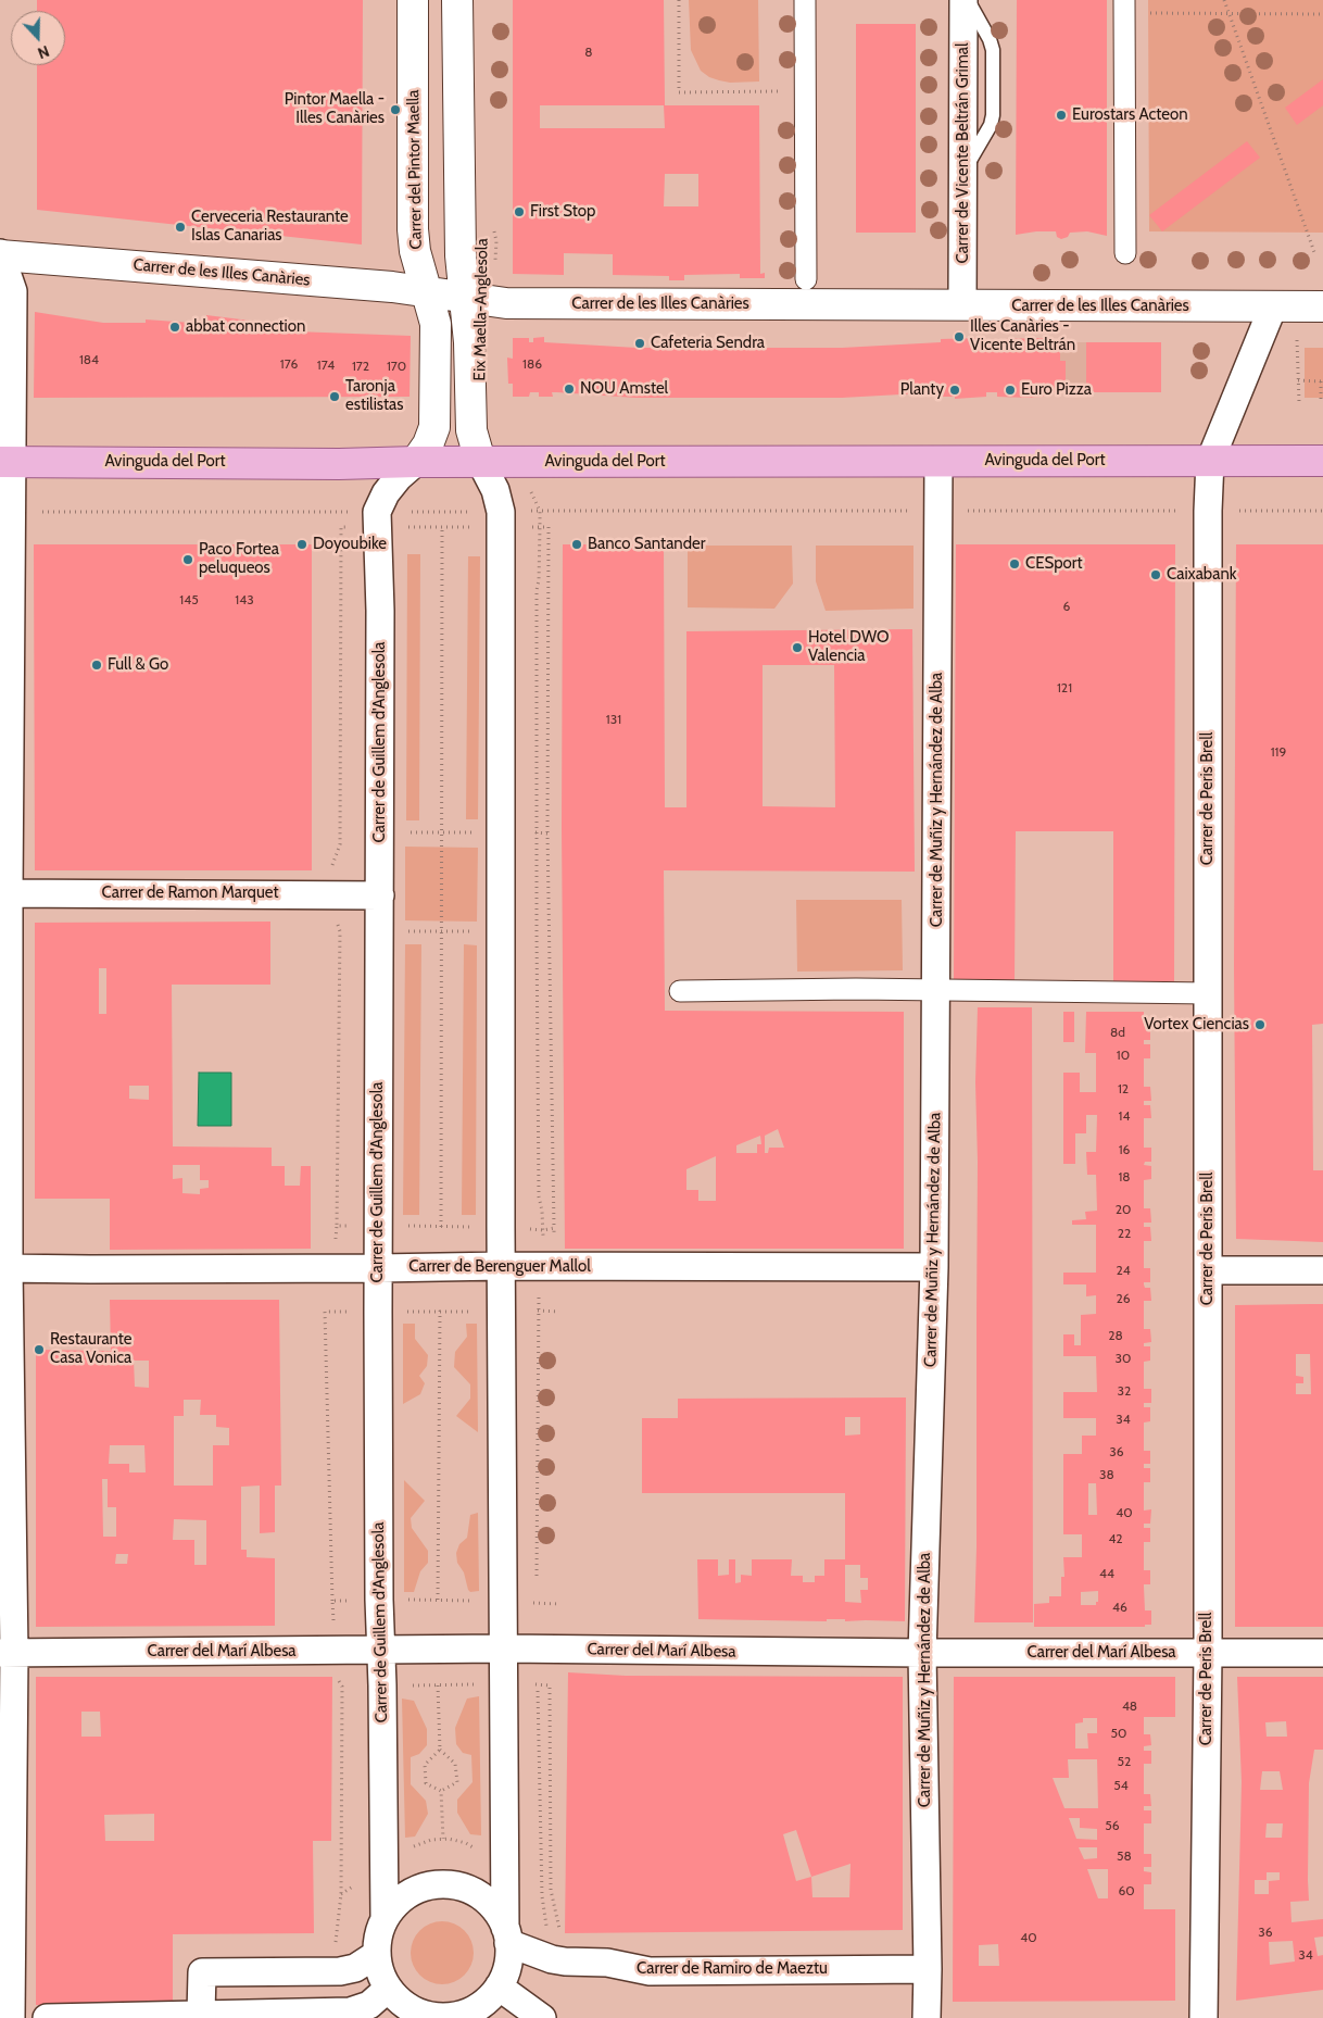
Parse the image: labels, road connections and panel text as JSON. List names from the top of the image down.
{
  "streets": {
    "main road": ["Avinguda del Port"],
    "street": [
      "Carrer de Vicente Beltrán Grimal",
      "Carrer del Pintor Maella",
      "Carrer de les Illes Canàries",
      "Carrer de Guillem d'Anglesola",
      "Carrer de Peris Brell",
      "Carrer de Muñiz y Hernández de Alba",
      "Carrer de Ramon Marquet",
      "Carrer de Berenguer Mallol",
      "Carrer del Marí Albesa",
      "Carrer de Ramiro de Maeztu"
    ],
    "path": ["Eix Maella-Anglesola"]
  },
  "crossings": [
    ["Carrer de Vicente Beltrán Grimal", "Carrer de les Illes Canàries"],
    ["Carrer del Pintor Maella", "Carrer de les Illes Canàries"],
    ["Carrer del Pintor Maella", "Avinguda del Port"],
    ["Carrer del Pintor Maella", "Carrer de Guillem d'Anglesola"],
    ["Carrer de les Illes Canàries", "Eix Maella-Anglesola"],
    ["Avinguda del Port", "Carrer de Guillem d'Anglesola"],
    ["Avinguda del Port", "Carrer de Peris Brell"],
    ["Avinguda del Port", "Carrer de Muñiz y Hernández de Alba"],
    ["Carrer de Guillem d'Anglesola", "Carrer de Ramon Marquet"],
    ["Carrer de Guillem d'Anglesola", "Carrer de Berenguer Mallol"],
    ["Carrer de Guillem d'Anglesola", "Carrer del Marí Albesa"],
    ["Carrer de Guillem d'Anglesola", "Carrer de Ramiro de Maeztu"],
    ["Carrer de Peris Brell", "Carrer del Marí Albesa"],
    ["Carrer de Muñiz y Hernández de Alba", "Carrer de Berenguer Mallol"],
    ["Carrer de Muñiz y Hernández de Alba", "Carrer del Marí Albesa"],
    ["Carrer de Muñiz y Hernández de Alba", "Carrer de Ramiro de Maeztu"]
  ],
  "places": [
    "Pintor Maella - Illes Canàries",
    "Eurostars Acteon",
    "First Stop",
    "Cerveceria Restaurante Islas Canarias",
    "abbat connection",
    "Illes Canàries - Vicente Beltrán",
    "Cafeteria Sendra",
    "NOU Amstel",
    "Planty",
    "Euro Pizza",
    "Taronja estilistas",
    "Doyoubike",
    "Banco Santander",
    "Paco Fortea peluqueos",
    "CESport",
    "Caixabank",
    "Hotel DWO Valencia",
    "Full & Go",
    "Vortex Ciencias",
    "Restaurante Casa Vonica"
  ],
  "house_numbers": [
    "8",
    "184",
    "176",
    "186",
    "174",
    "172",
    "170",
    "145",
    "143",
    "6",
    "121",
    "131",
    "119",
    "8d",
    "10",
    "12",
    "14",
    "16",
    "18",
    "20",
    "22",
    "24",
    "26",
    "28",
    "30",
    "32",
    "34",
    "36",
    "38",
    "40",
    "42",
    "44",
    "46",
    "48",
    "50",
    "52",
    "54",
    "56",
    "58",
    "60",
    "36",
    "40",
    "34"
  ],
  "north": "bottom"
}
